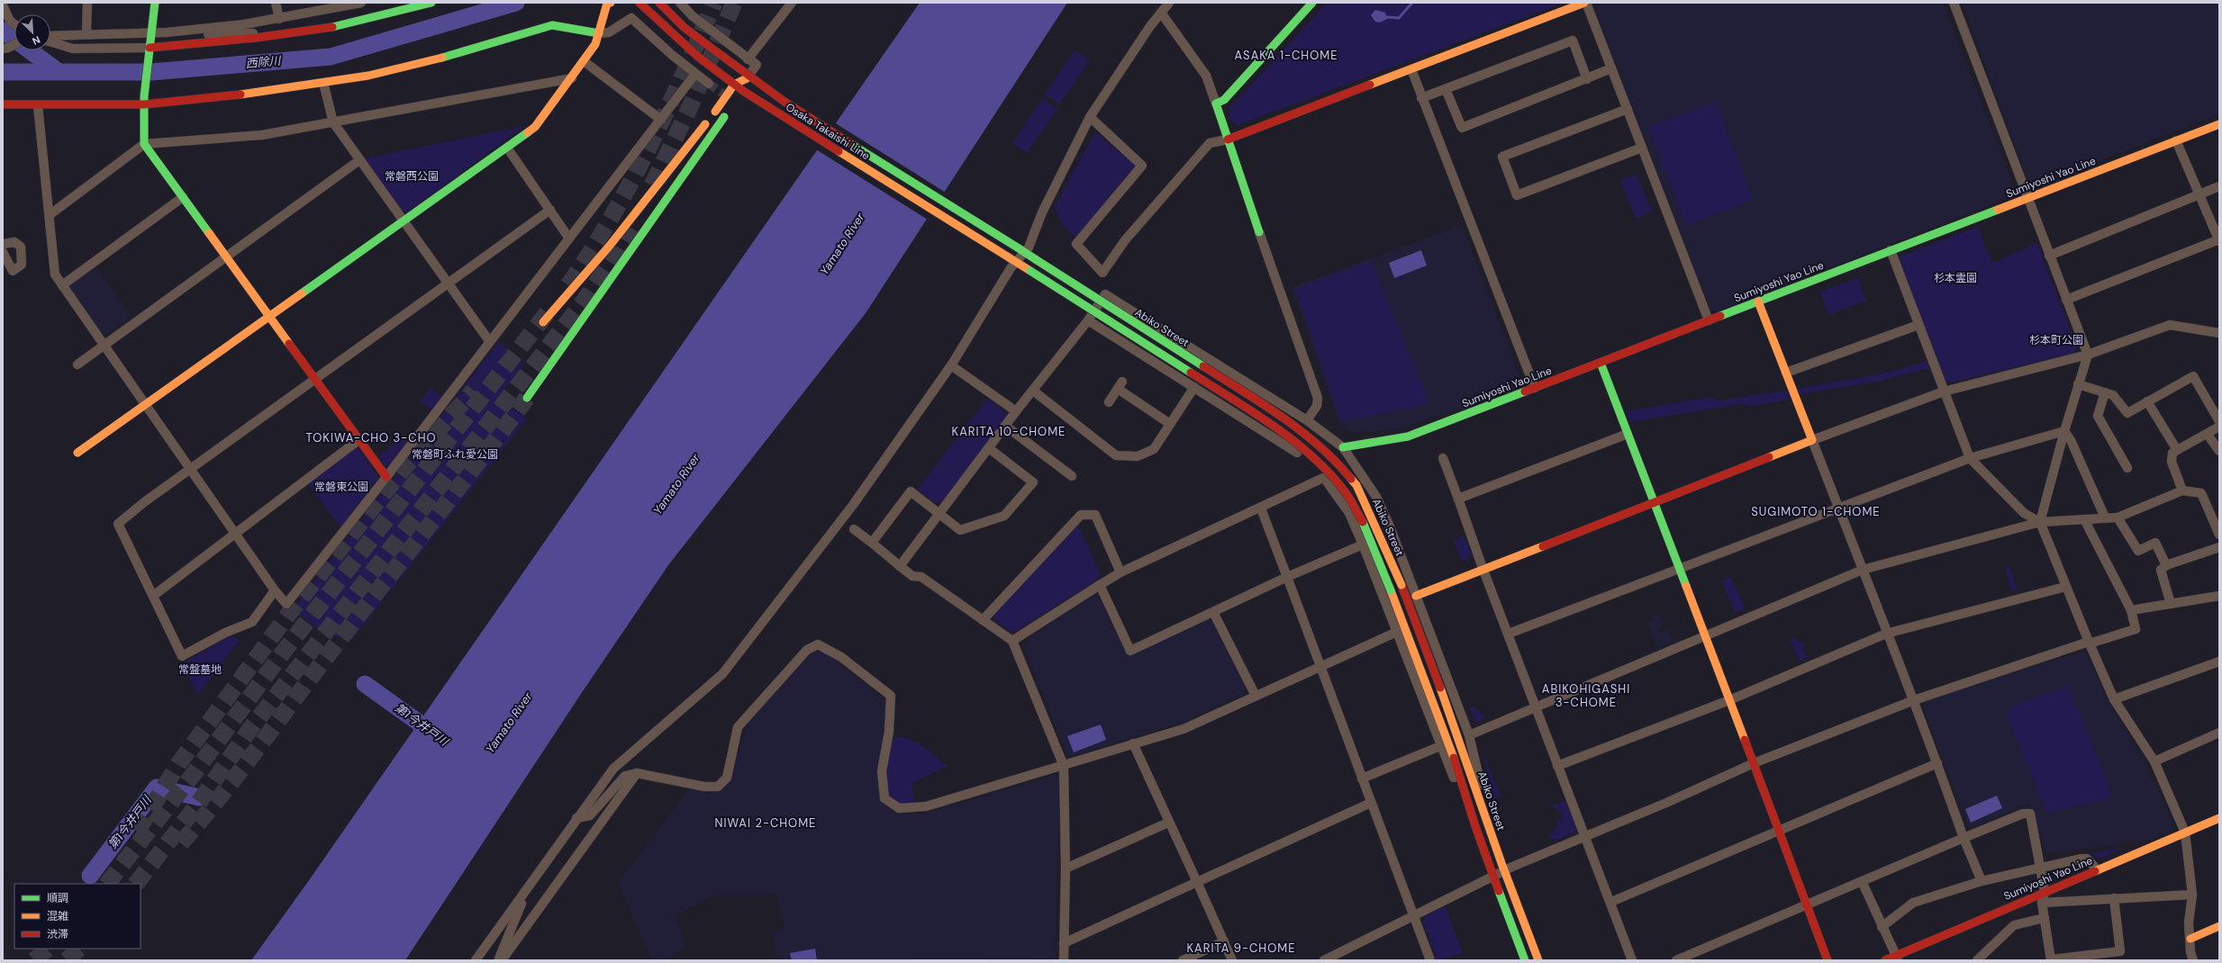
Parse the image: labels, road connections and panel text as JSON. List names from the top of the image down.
{
  "streets": {
    "main road": ["Osaka Takaishi Line", "Sumiyoshi Yao Line", "Abiko Street"]
  },
  "crossings": [
    ["Osaka Takaishi Line", "Abiko Street"]
  ],
  "districts": [
    "ASAKA 1-CHOME",
    "KARITA 10-CHOME",
    "TOKIWA-CHO 3-CHO",
    "SUGIMOTO 1-CHOME",
    "ABIKOHIGASHI 3-CHOME",
    "NIWAI 2-CHOME",
    "KARITA 9-CHOME"
  ],
  "water": ["西除川", "Yamato River", "第1今井戸川"],
  "parks": [
    "常磐西公園",
    "杉本霊園",
    "杉本町公園",
    "常磐町ふれ愛公園",
    "常磐東公園",
    "常盤墓地"
  ],
  "legend": ["順調", "混雑", "渋滞"],
  "north": "bottom right"
}
